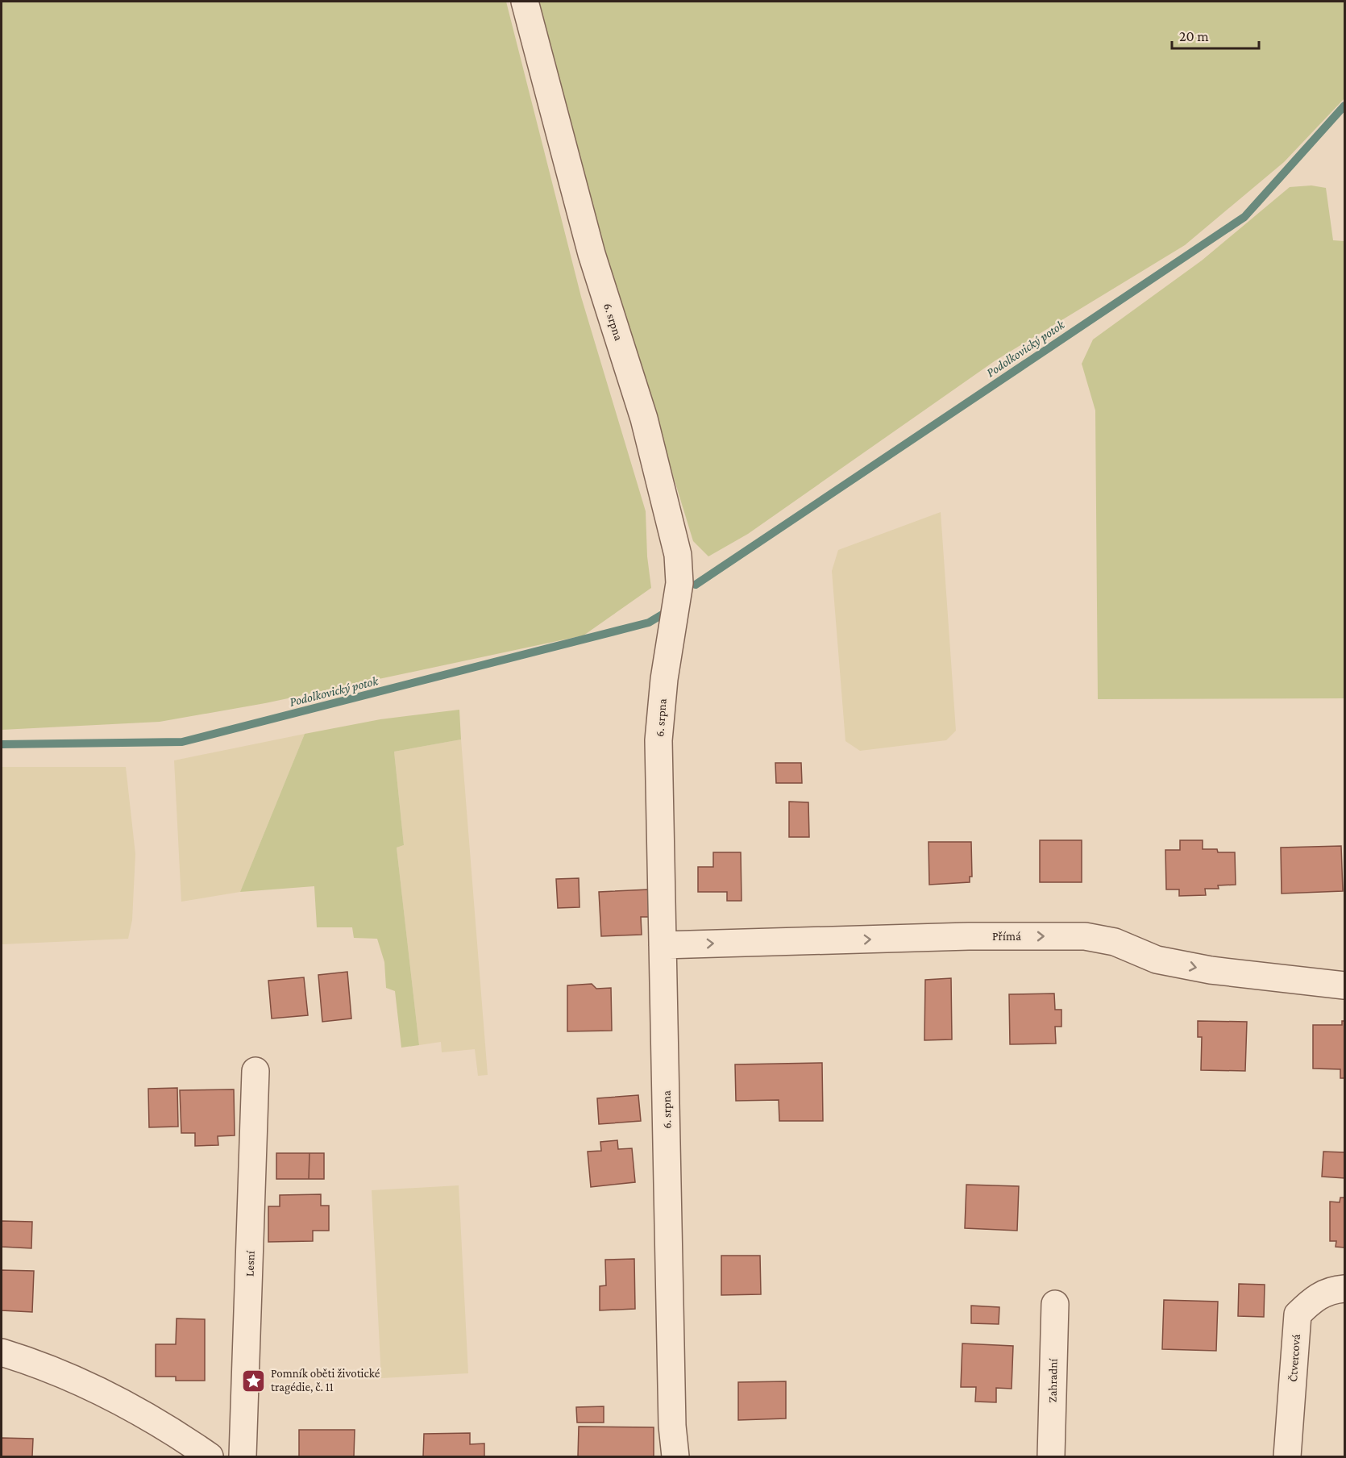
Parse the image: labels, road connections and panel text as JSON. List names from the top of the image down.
{
  "streets": {
    "street": [
      "6. srpna",
      "Přímá",
      "Lesní",
      "Čtvercová",
      "Zahradní"
    ]
  },
  "crossings": [
    ["6. srpna", "Přímá"]
  ],
  "one_way": ["Přímá"],
  "water": ["Podolkovický potok"],
  "places": {
    "place": ["Pomník oběti životické tragédie, č. 11"]
  },
  "scale_bar": "20 m"
}
